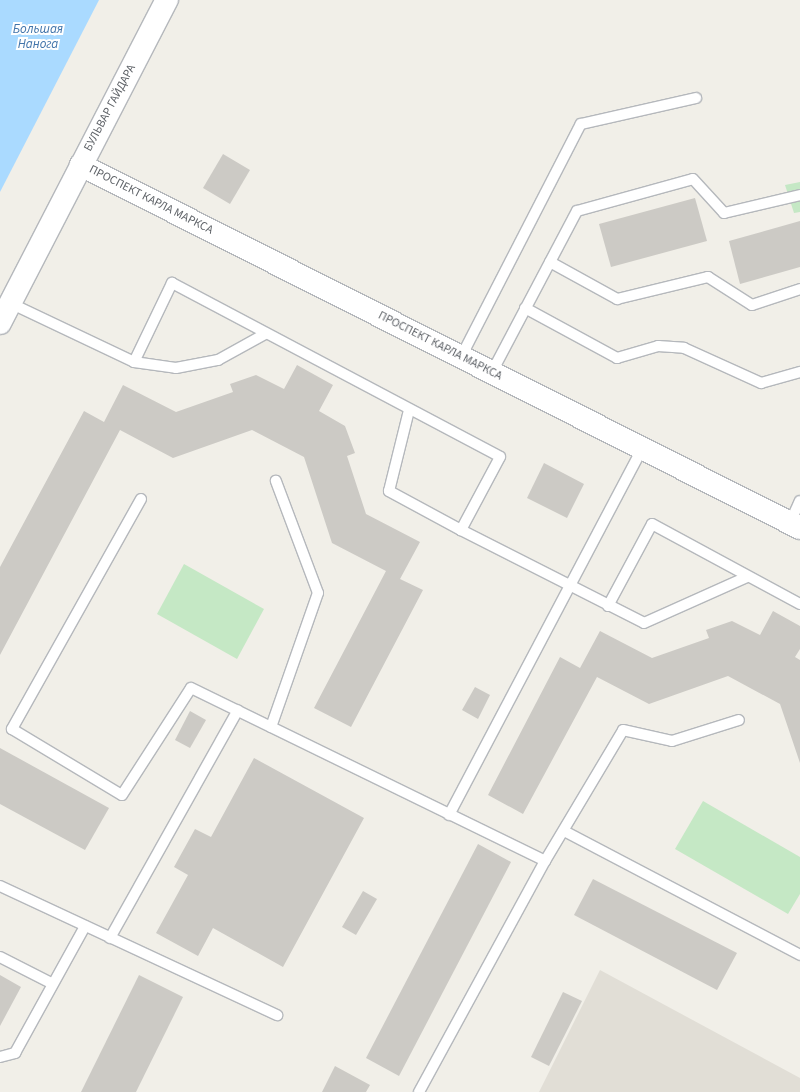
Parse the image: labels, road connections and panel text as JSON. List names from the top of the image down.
{
  "streets": {
    "street": ["БУЛЬВАР ГАЙДАРА", "ПРОСПЕКТ КАРЛА МАРКСА"]
  },
  "crossings": [
    ["БУЛЬВАР ГАЙДАРА", "ПРОСПЕКТ КАРЛА МАРКСА"]
  ],
  "water": ["Большая Нанога"]
}
